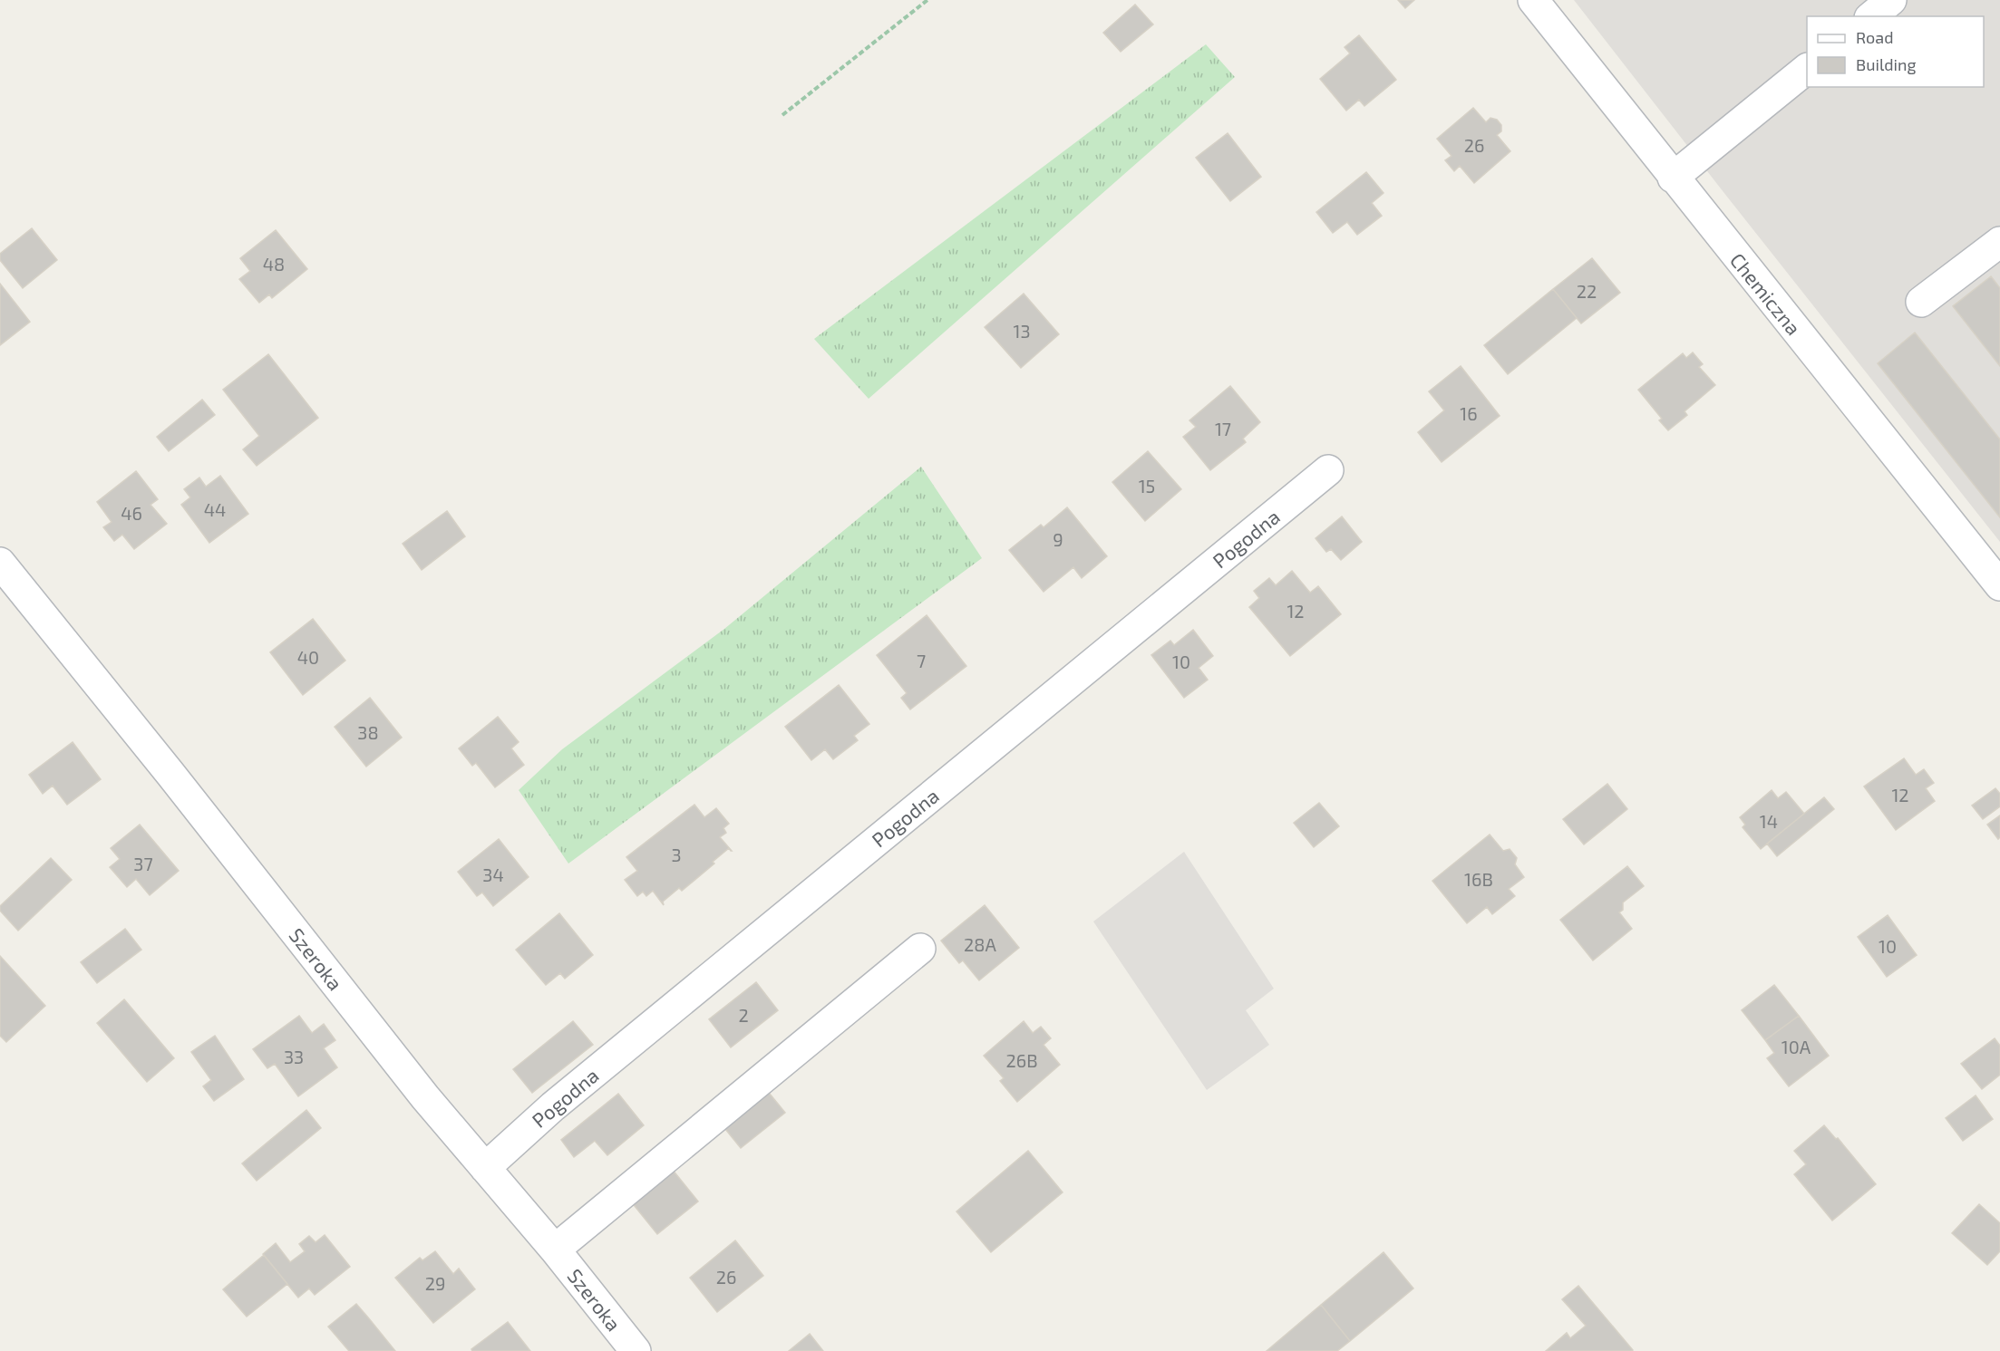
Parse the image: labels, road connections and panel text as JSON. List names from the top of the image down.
{
  "streets": {
    "street": ["Chemiczna", "Pogodna", "Szeroka"]
  },
  "crossings": [
    ["Pogodna", "Szeroka"]
  ],
  "house_numbers": [
    "26",
    "48",
    "22",
    "13",
    "16",
    "17",
    "15",
    "44",
    "46",
    "9",
    "12",
    "40",
    "7",
    "10",
    "38",
    "12",
    "14",
    "3",
    "37",
    "34",
    "16B",
    "28A",
    "10",
    "2",
    "10A",
    "33",
    "26B",
    "26",
    "29"
  ],
  "legend": ["Road", "Building"]
}
